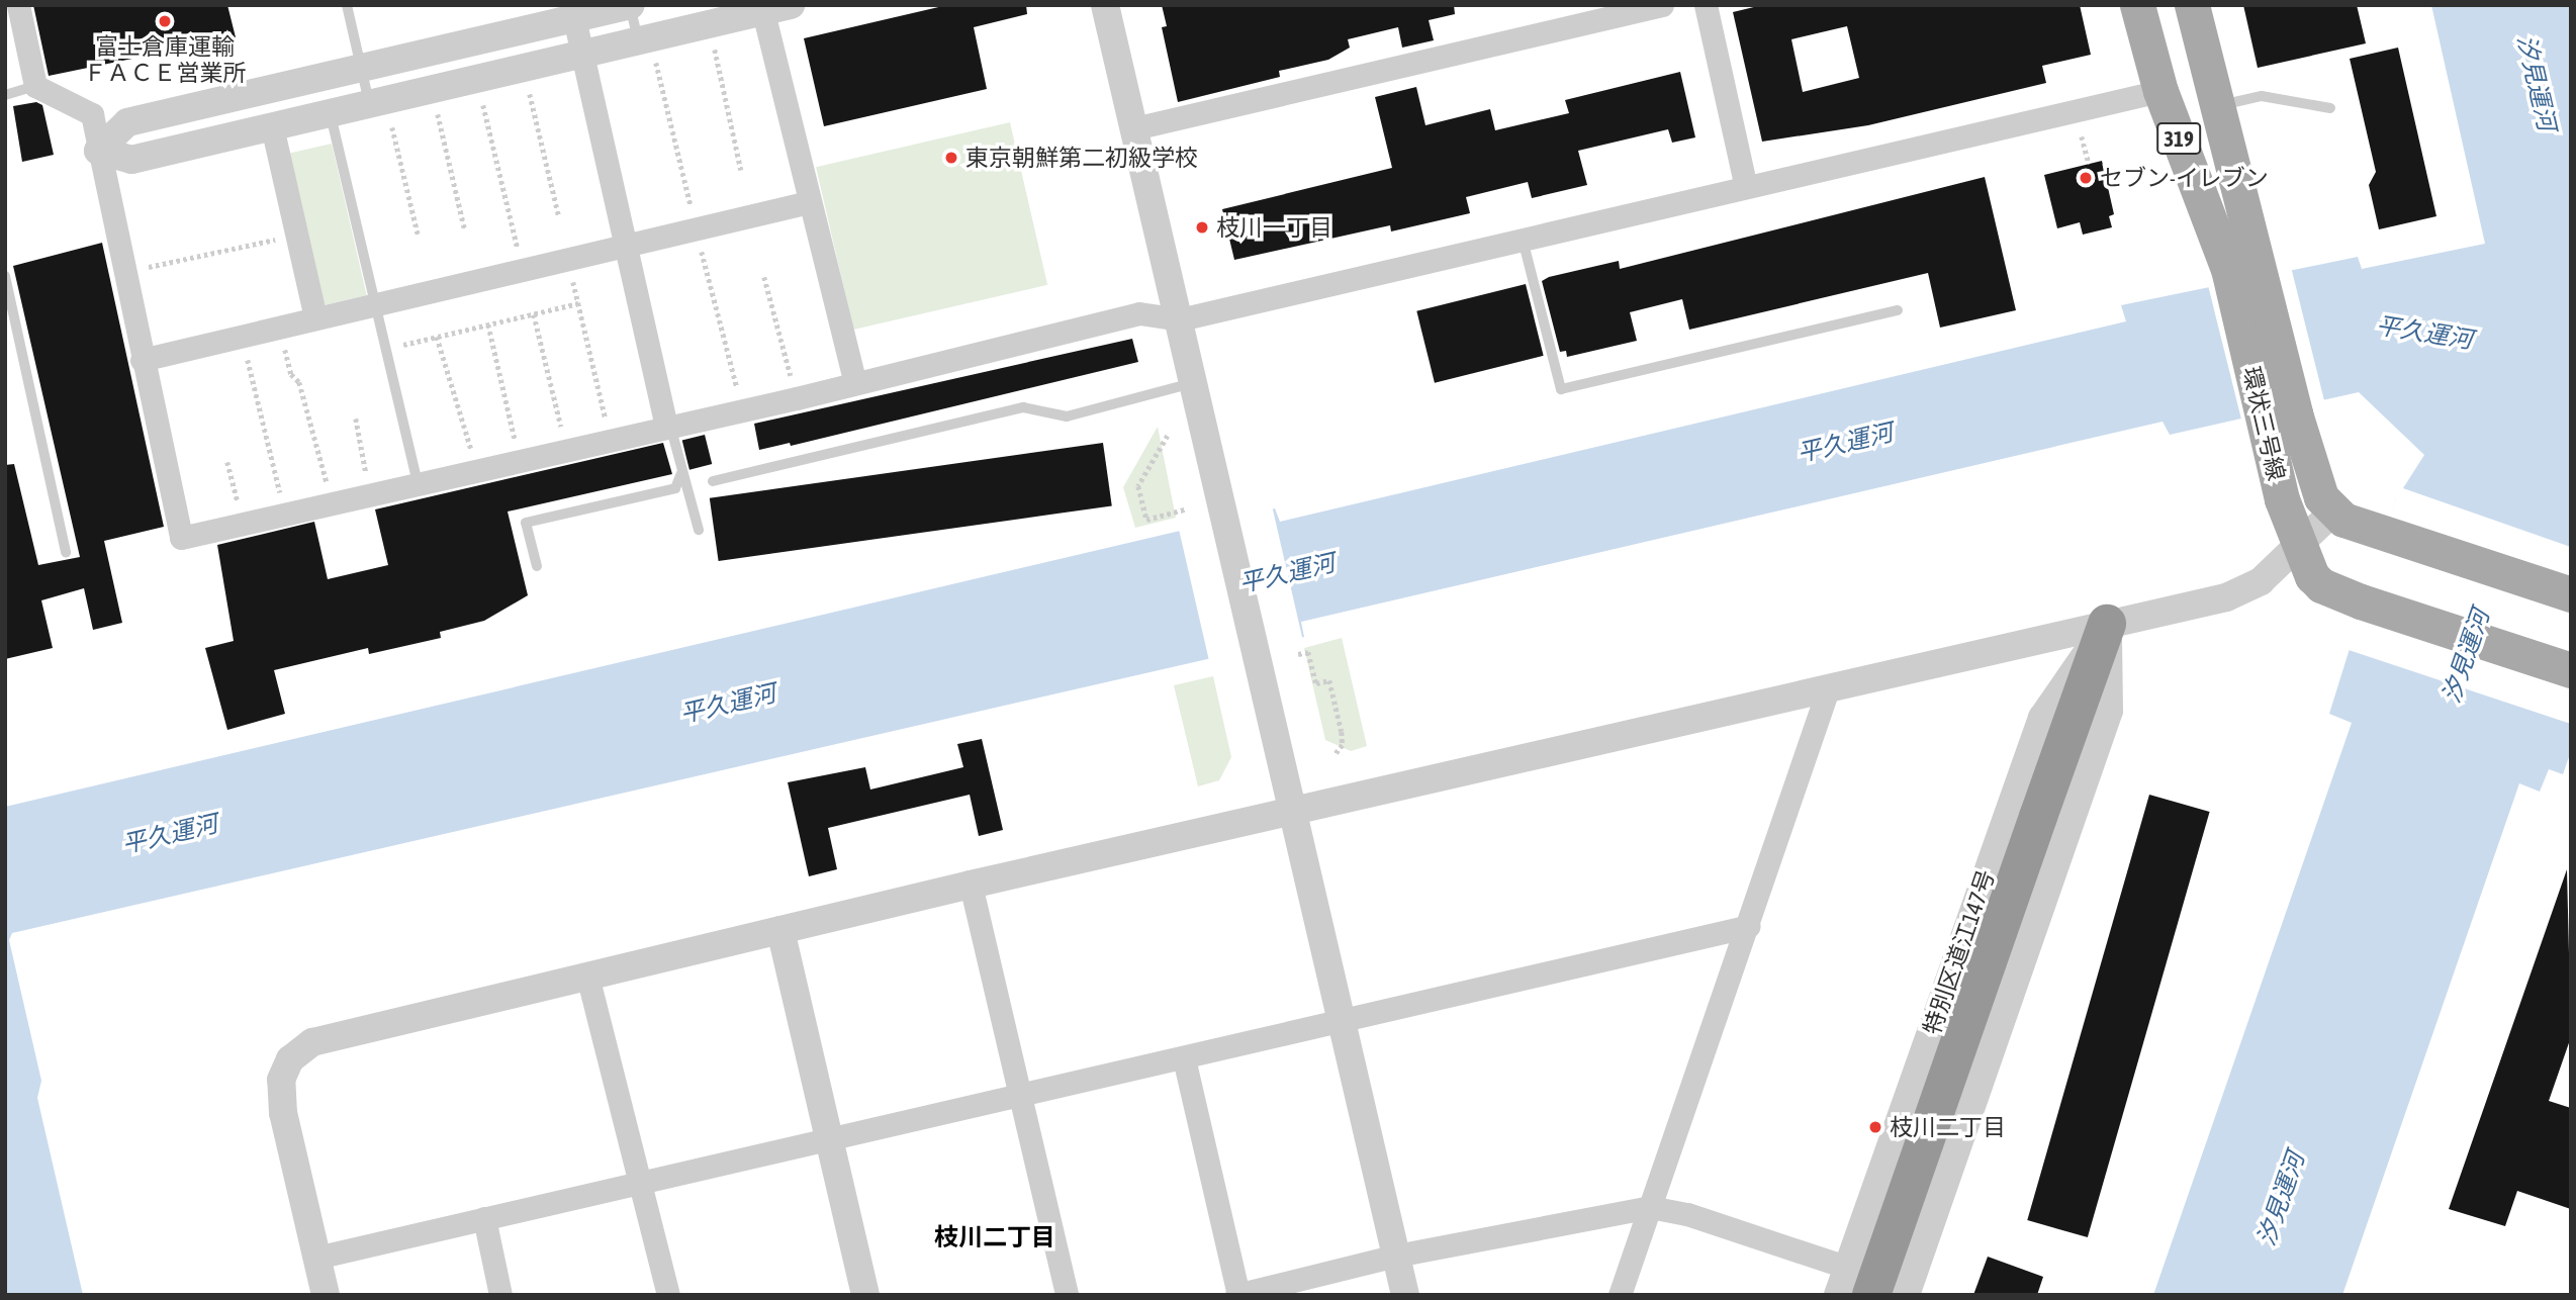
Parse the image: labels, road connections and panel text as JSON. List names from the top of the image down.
{
  "streets": {
    "main road": ["319", "環状三号線"],
    "street": ["特別区道江147号"]
  },
  "districts": ["枝川二丁目"],
  "water": ["汐見運河", "平久運河"],
  "places": [
    "富士倉庫運輸 ＦＡＣＥ営業所",
    "東京朝鮮第二初級学校",
    "セブン-イレブン",
    "枝川一丁目",
    "枝川二丁目"
  ]
}
